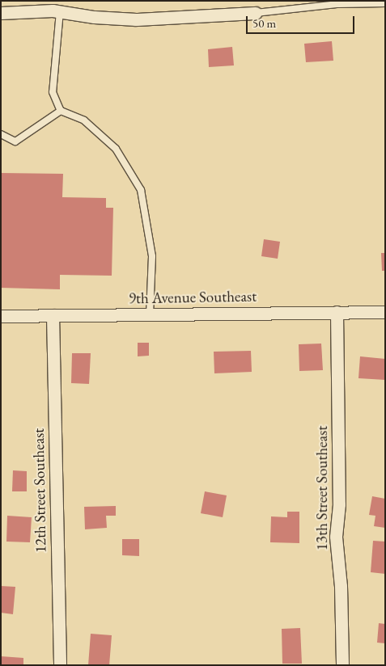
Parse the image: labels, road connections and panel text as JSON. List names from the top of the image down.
{
  "streets": {
    "street": ["9th Avenue Southeast", "13th Street Southeast", "12th Street Southeast"]
  },
  "crossings": [
    ["9th Avenue Southeast", "13th Street Southeast"],
    ["9th Avenue Southeast", "12th Street Southeast"]
  ],
  "scale_bar": "50 m"
}
